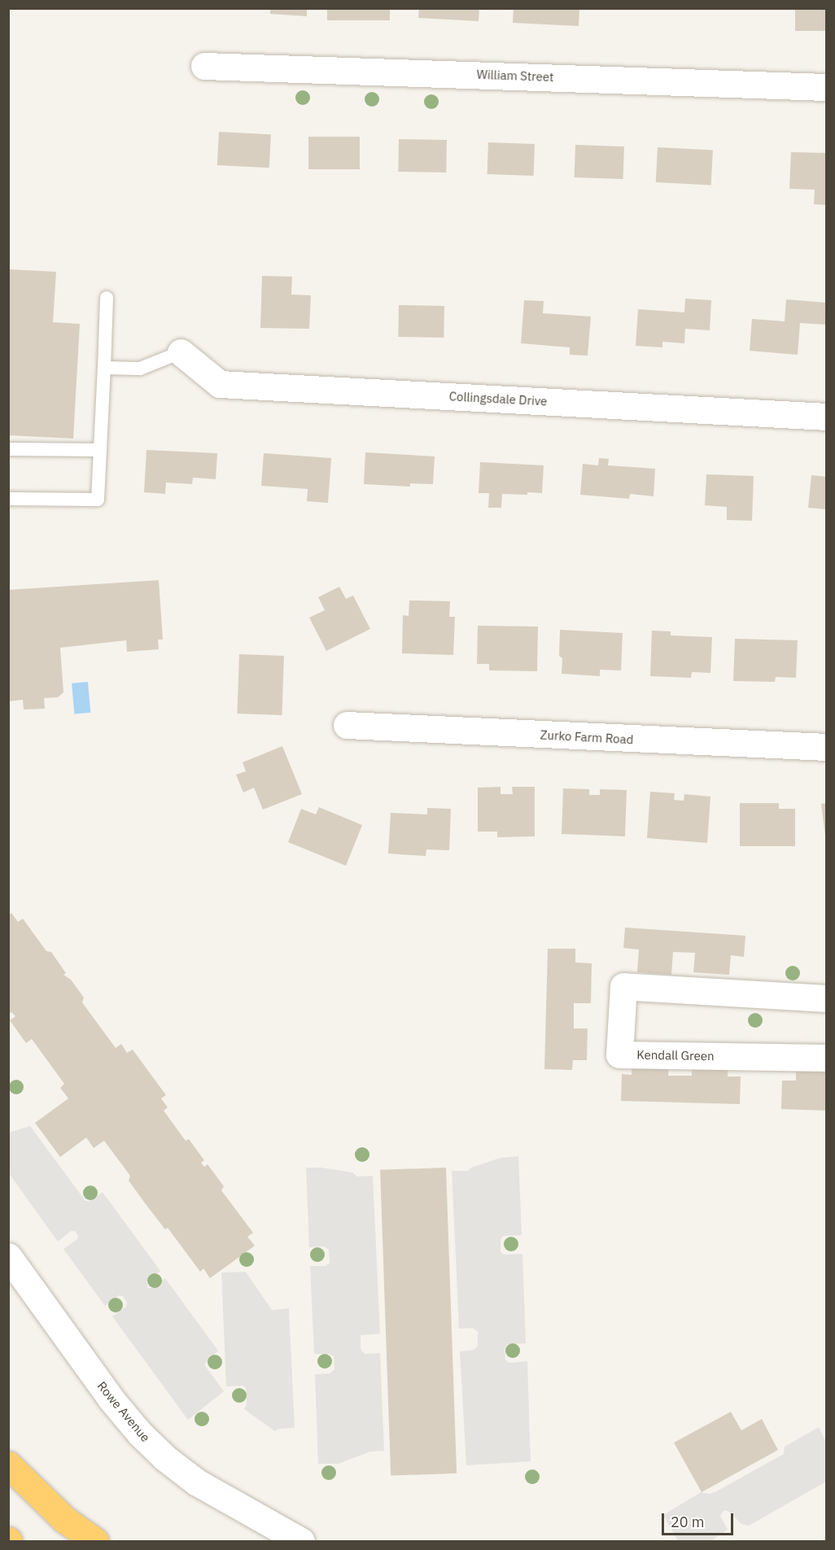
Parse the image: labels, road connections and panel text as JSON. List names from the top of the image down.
{
  "streets": {
    "street": [
      "William Street",
      "Collingsdale Drive",
      "Zurko Farm Road",
      "Kendall Green",
      "Rowe Avenue"
    ]
  },
  "scale_bar": "20 m"
}
